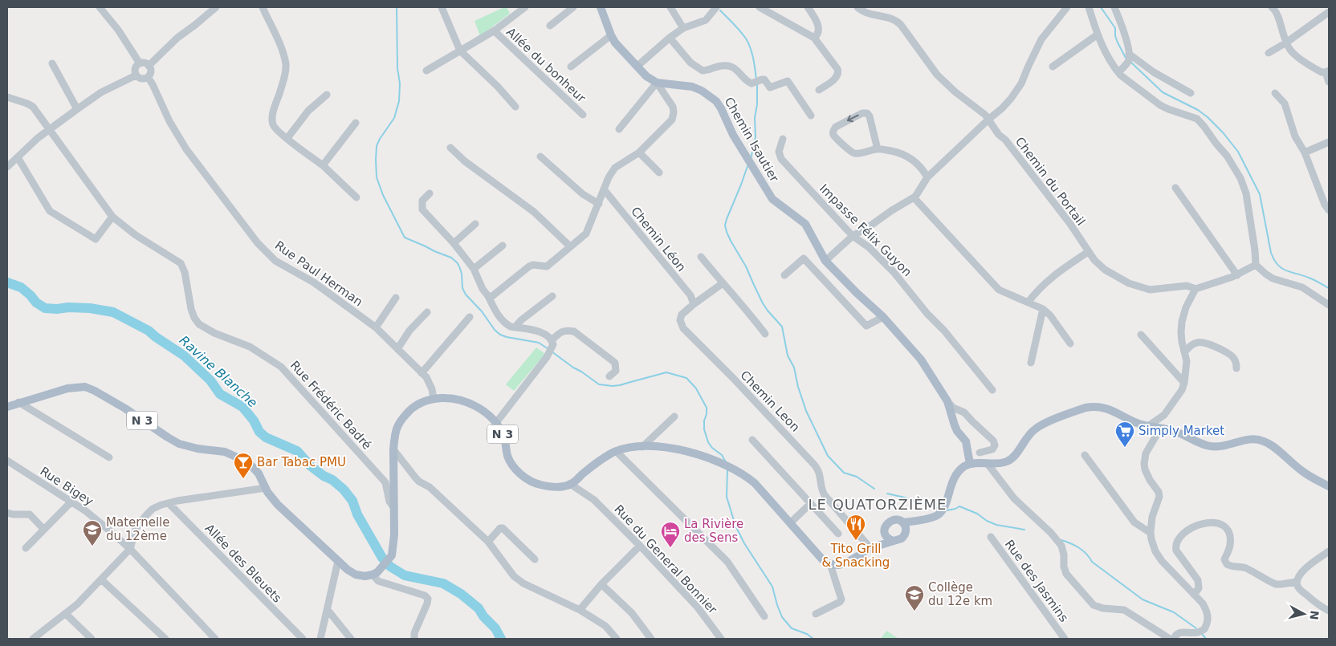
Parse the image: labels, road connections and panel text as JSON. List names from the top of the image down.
{
  "streets": {
    "main road": ["Chemin Isautier", "N 3"],
    "street": [
      "Allée du bonheur",
      "Chemin du Portail",
      "Impasse Félix Guyon",
      "Chemin Léon",
      "Rue Paul Herman",
      "Chemin Leon",
      "Rue Frédéric Badré",
      "Rue Bigey",
      "Rue du General Bonnier",
      "Allée des Bleuets",
      "Rue des Jasmins"
    ]
  },
  "crossings": [
    ["Chemin Léon", "Chemin Leon"],
    ["Rue Paul Herman", "N 3"],
    ["Rue Frédéric Badré", "N 3"],
    ["N 3", "Rue du General Bonnier"]
  ],
  "districts": ["LE QUATORZIÈME"],
  "water": ["Ravine Blanche"],
  "places": {
    "supermarket": ["Simply Market"],
    "bar": ["Bar Tabac PMU"],
    "restaurant": ["Tito Grill & Snacking"],
    "school or university": ["Maternelle du 12ème", "Collège du 12e km"],
    "hotel": ["La Rivière des Sens"]
  },
  "north": "right"
}
